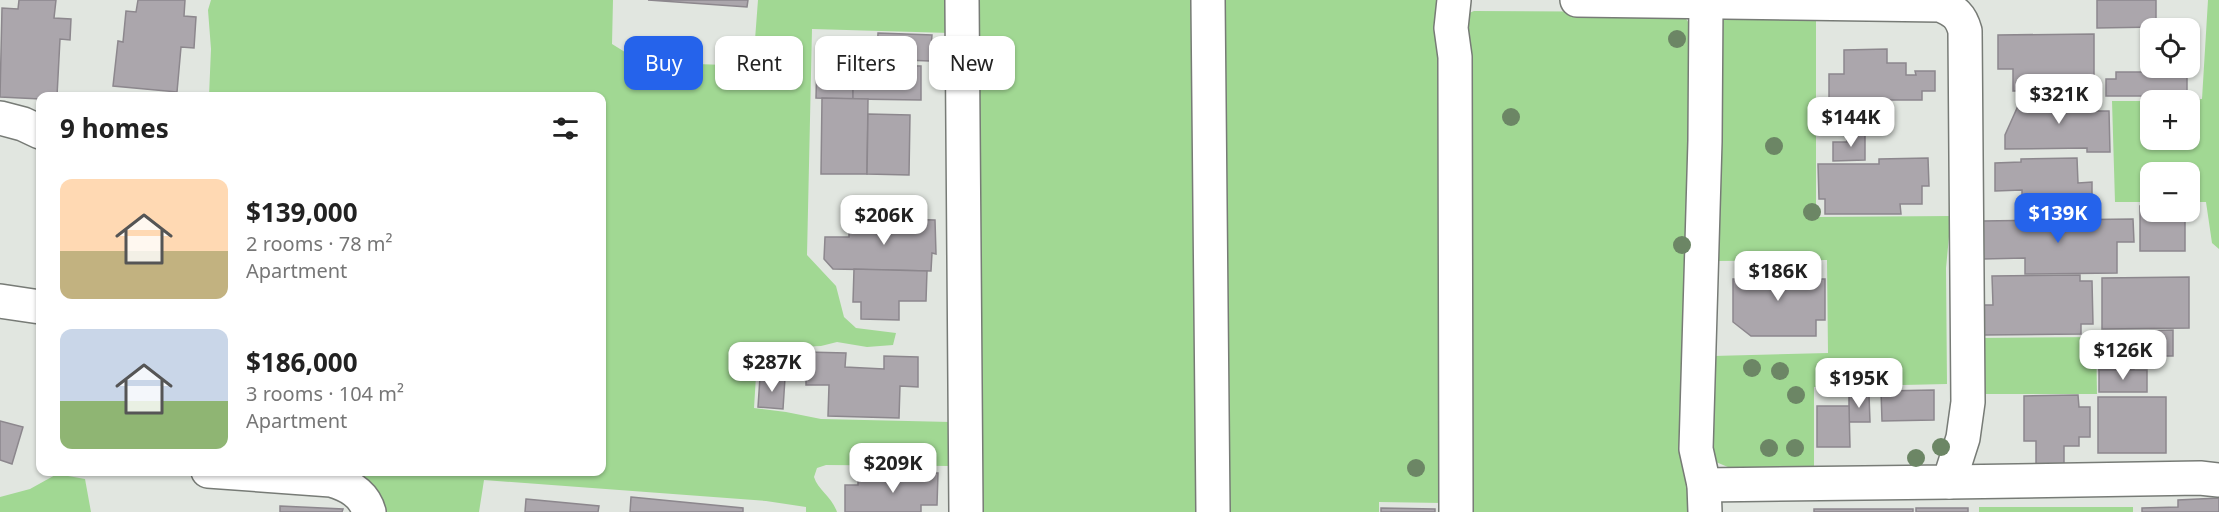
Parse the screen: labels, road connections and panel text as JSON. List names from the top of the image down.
{
  "page": {
    "map_buttons": ["+", "−"],
    "chip": [
      "Buy",
      "Rent",
      "Filters",
      "New"
    ],
    "price": [
      "$321K",
      "$144K",
      "$139K",
      "$206K",
      "$186K",
      "$126K",
      "$287K",
      "$195K",
      "$209K"
    ],
    "heading": "9 homes",
    "list": [
      {
        "name": "$139,000",
        "note": "2 rooms · 78 m² · Apartment"
      },
      {
        "name": "$186,000",
        "note": "3 rooms · 104 m² · Apartment"
      }
    ]
  }
}
